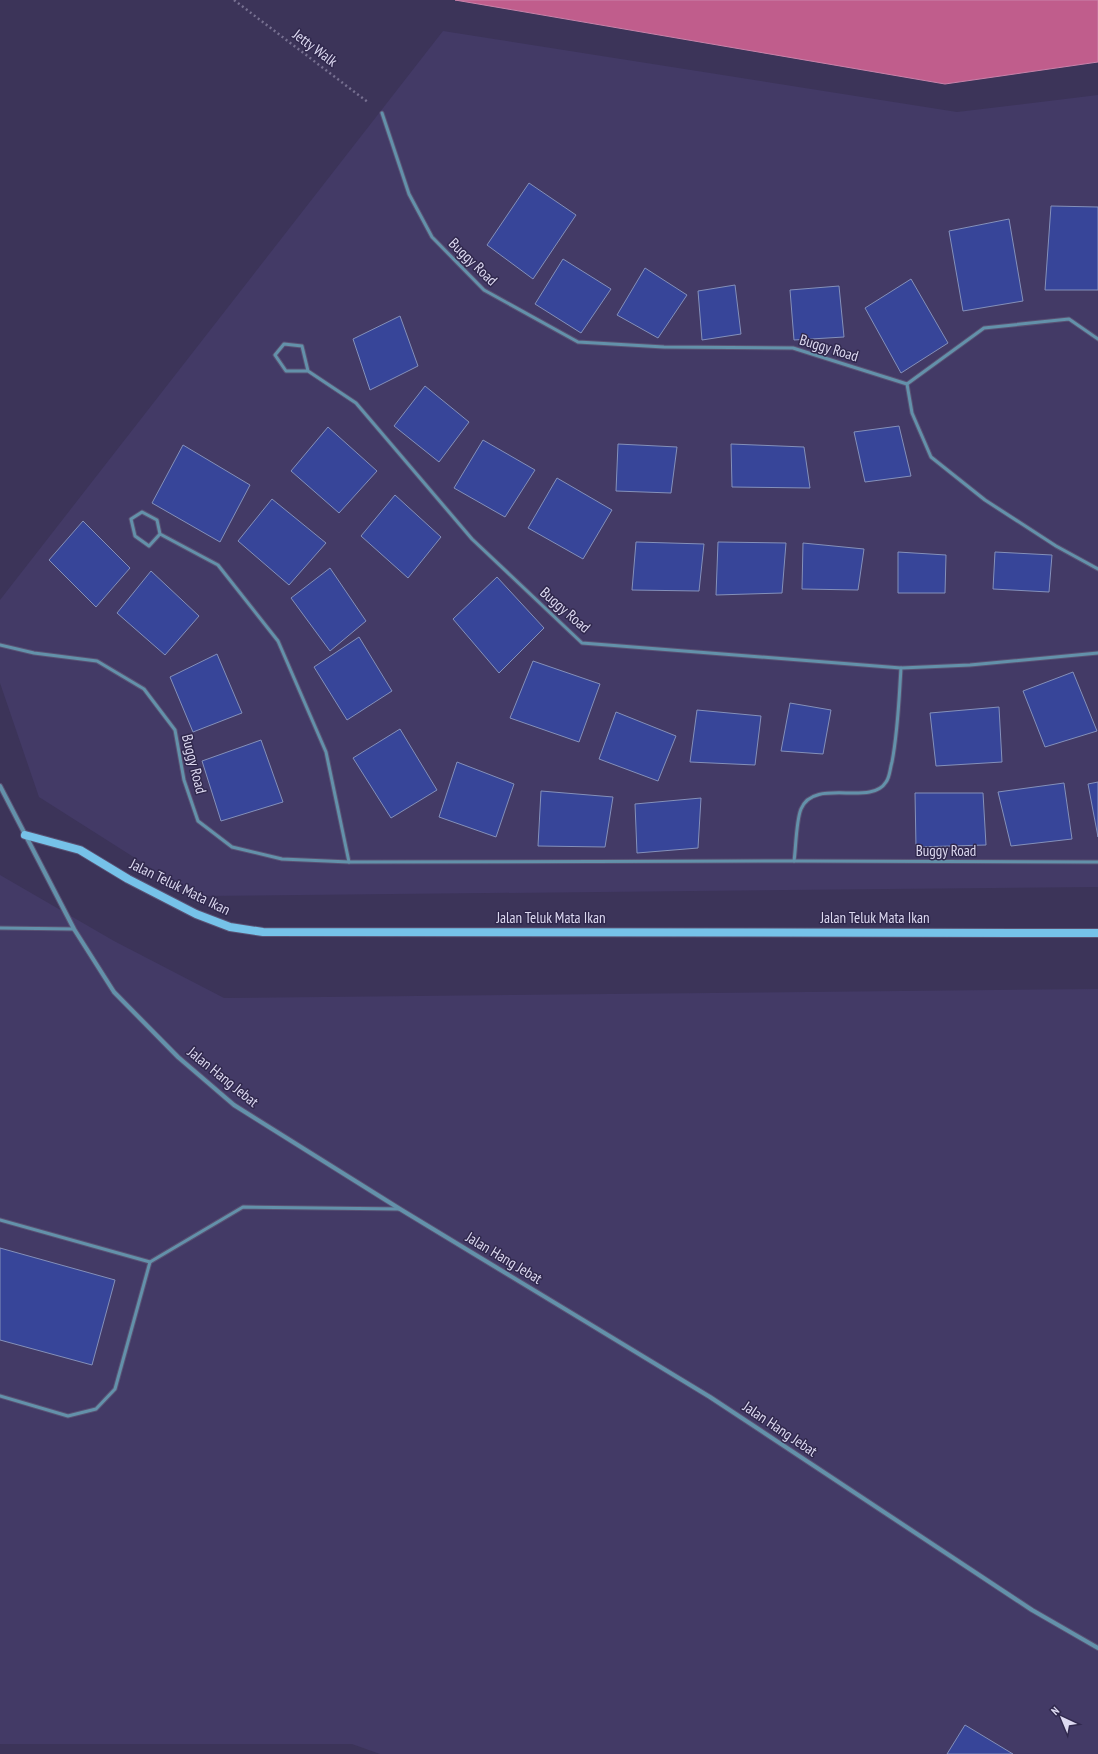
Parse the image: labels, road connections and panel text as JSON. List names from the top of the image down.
{
  "streets": {
    "main road": ["Jalan Teluk Mata Ikan"],
    "street": ["Jalan Hang Jebat"],
    "lane": ["Buggy Road"],
    "path": ["Jetty Walk"]
  },
  "crossings": [
    ["Jetty Walk", "Buggy Road"],
    ["Jalan Teluk Mata Ikan", "Jalan Hang Jebat"]
  ],
  "north": "top left"
}
